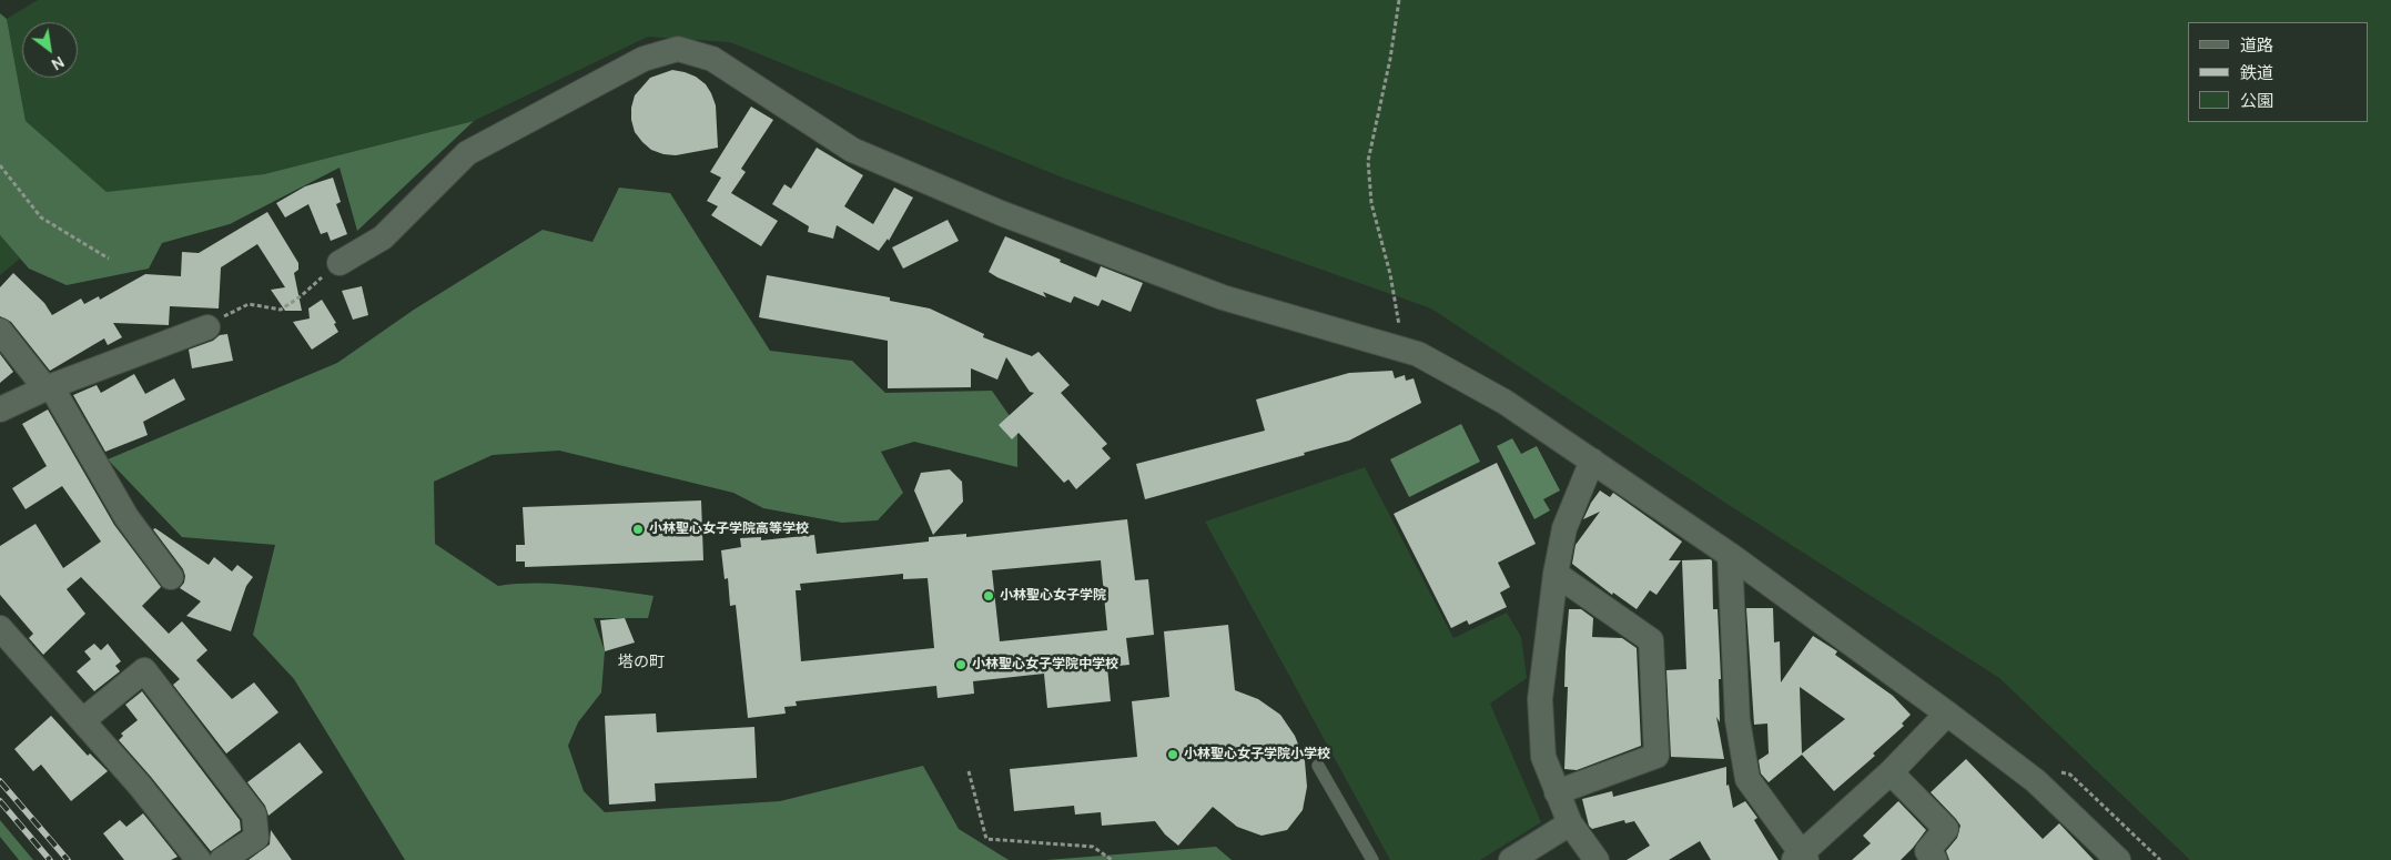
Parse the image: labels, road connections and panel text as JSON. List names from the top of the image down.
{
  "districts": ["塔の町"],
  "places": [
    "小林聖心女子学院高等学校",
    "小林聖心女子学院",
    "小林聖心女子学院中学校",
    "小林聖心女子学院小学校"
  ],
  "legend": ["道路", "鉄道", "公園"],
  "north": "bottom right"
}
